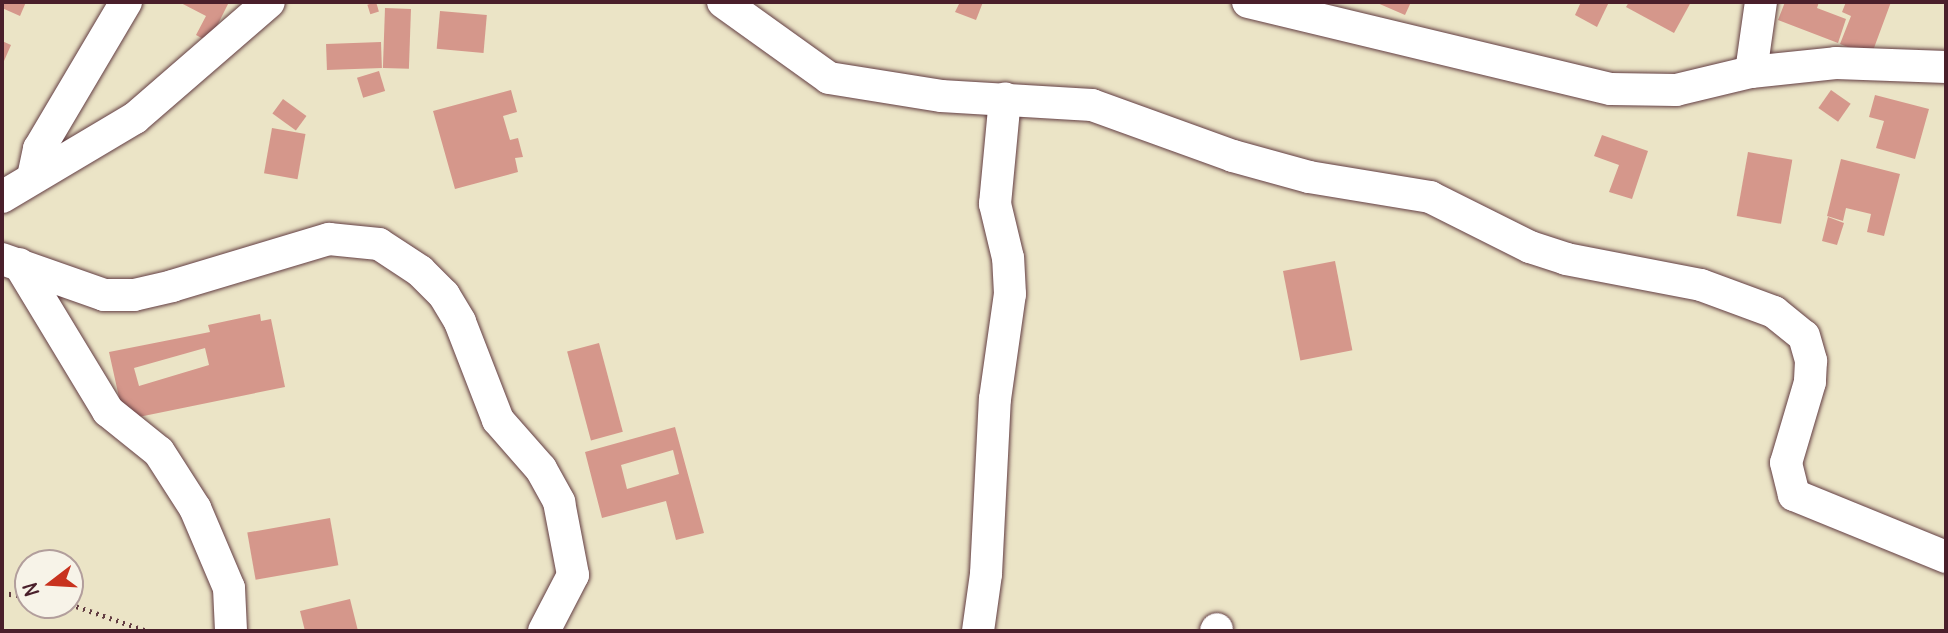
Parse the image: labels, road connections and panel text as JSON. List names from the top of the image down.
{
  "north": "left"
}
